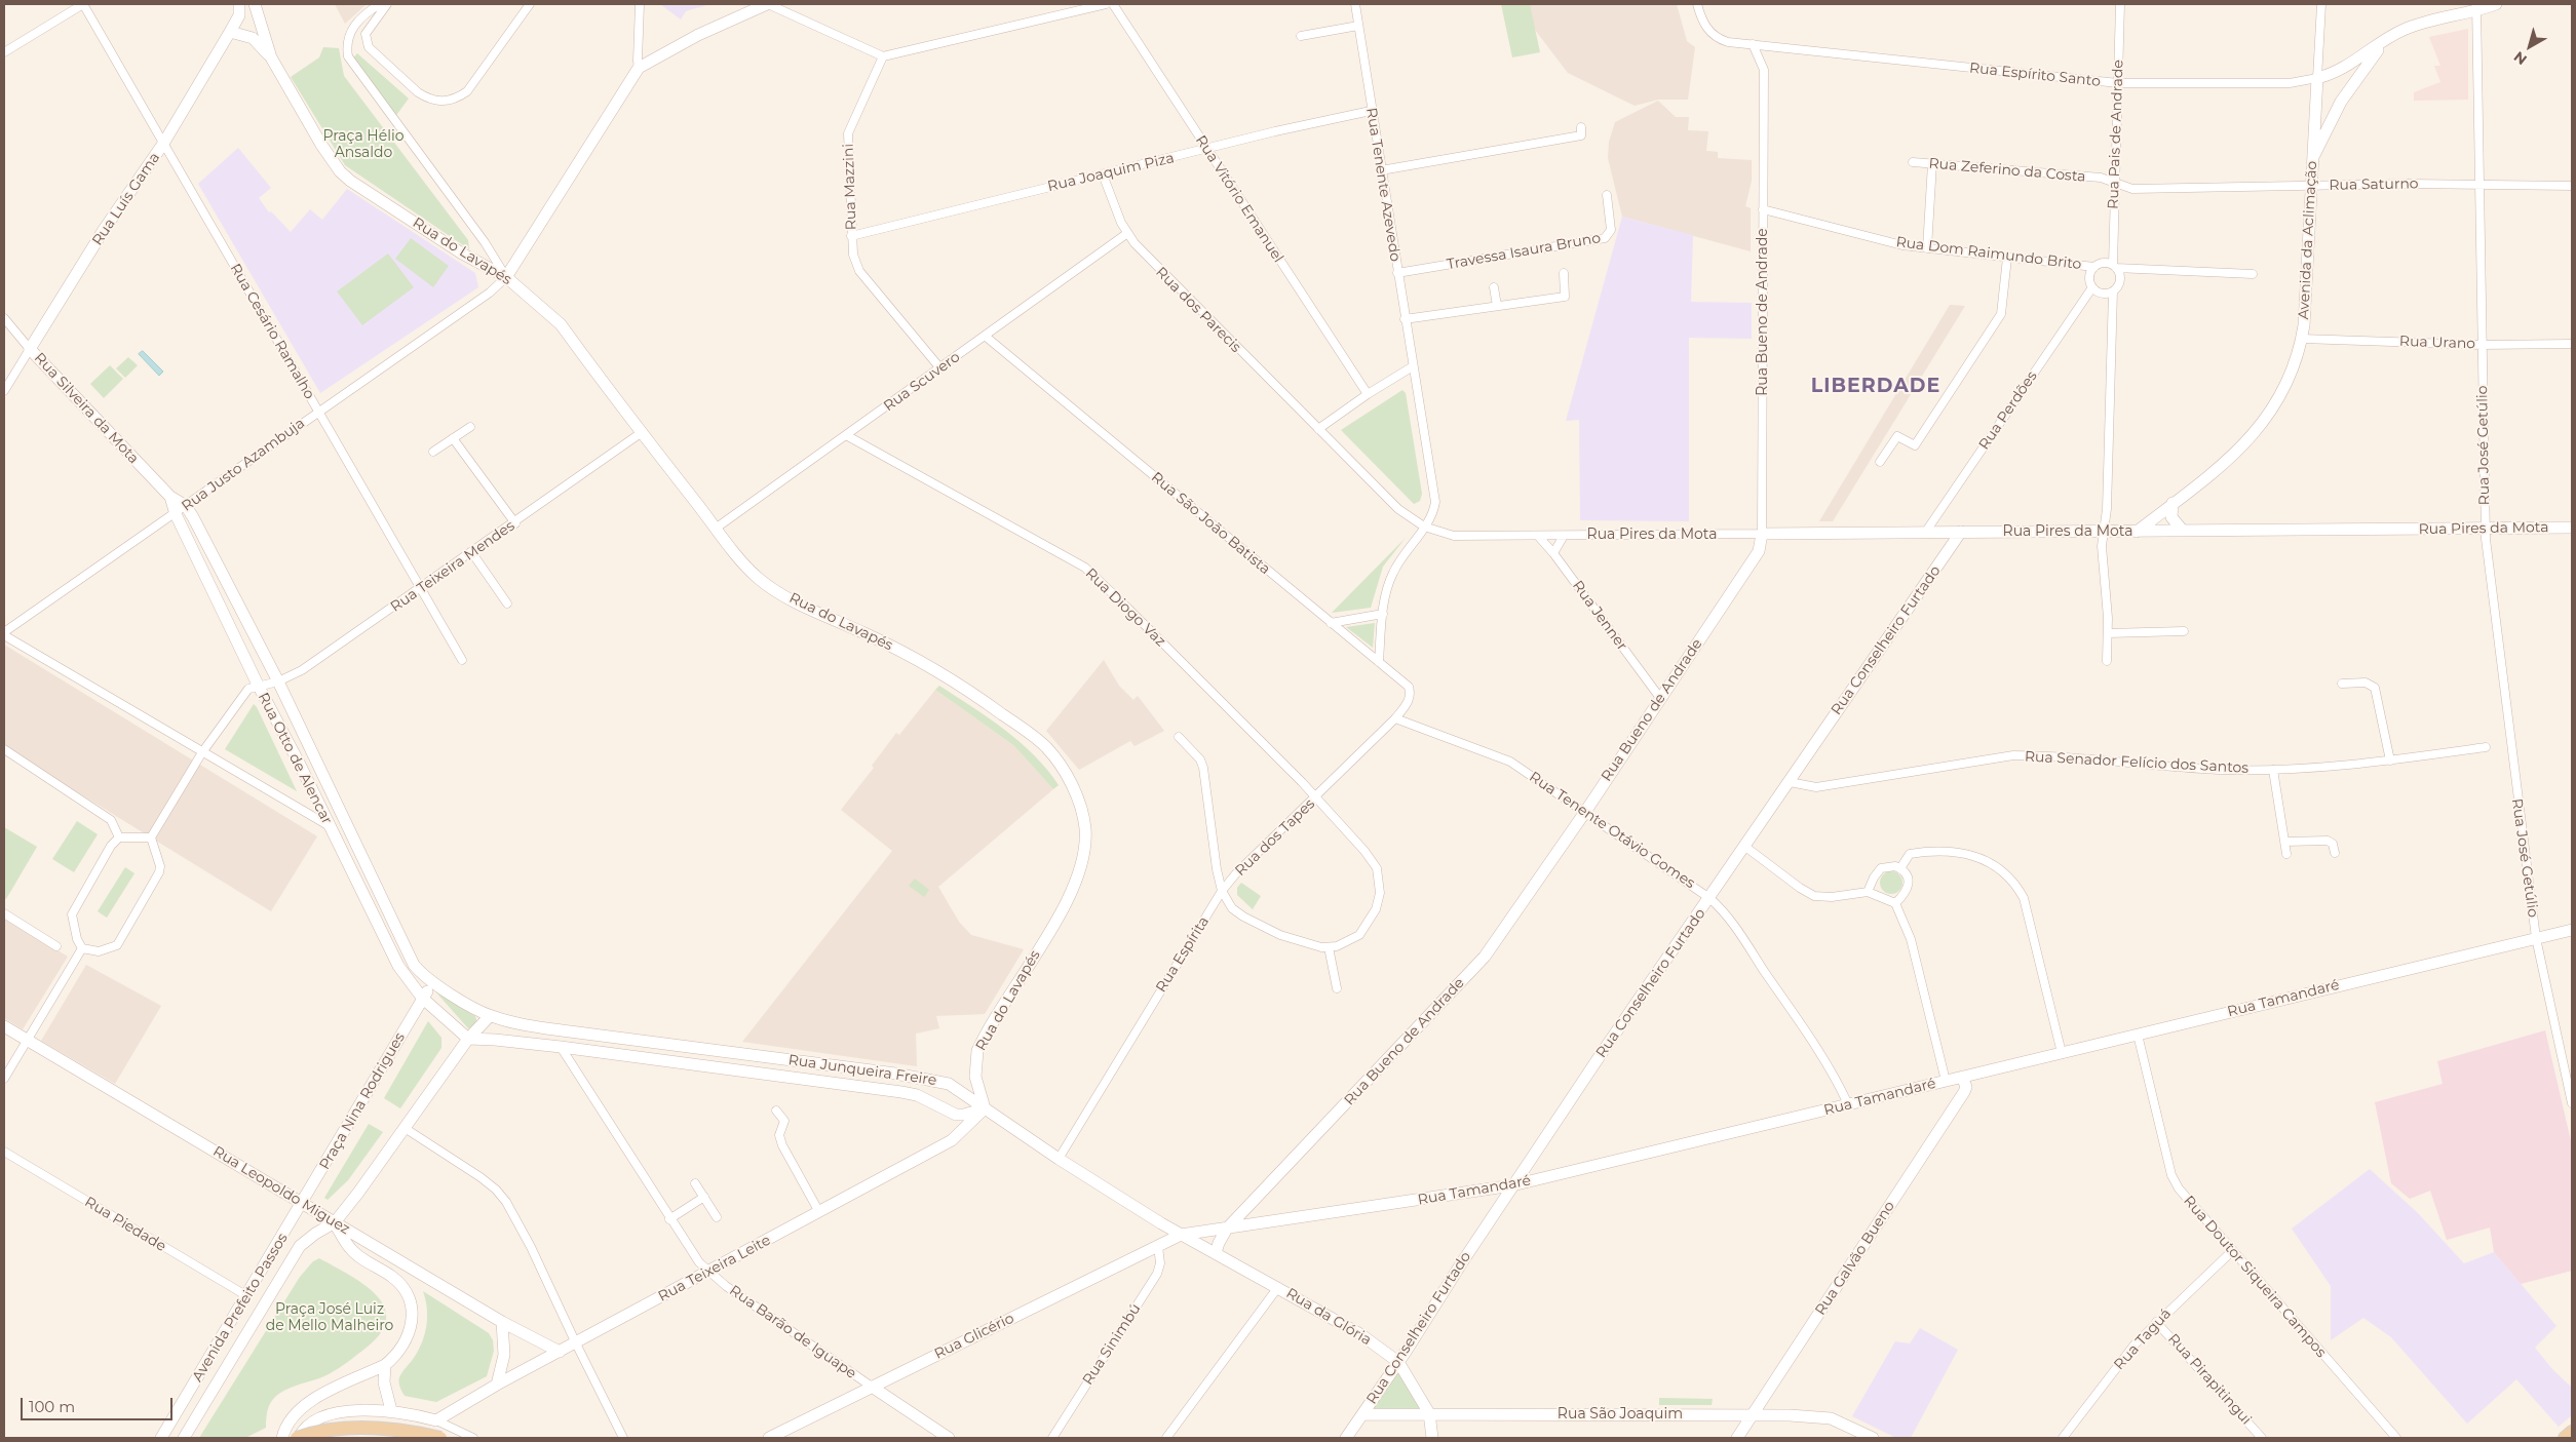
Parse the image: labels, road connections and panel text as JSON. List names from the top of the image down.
{
  "streets": {
    "street": [
      "Rua Espírito Santo",
      "Rua Pais de Andrade",
      "Rua Zeferino da Costa",
      "Rua Joaquim Piza",
      "Rua Tenente Azevedo",
      "Rua Saturno",
      "Rua Mazzini",
      "Rua Luís Gama",
      "Rua Vitório Emanuel",
      "Avenida da Aclimação",
      "Rua do Lavapés",
      "Travessa Isaura Bruno",
      "Rua Dom Raimundo Brito",
      "Rua dos Parecis",
      "Rua Bueno de Andrade",
      "Rua Cesário Ramalho",
      "Rua Urano",
      "Rua Scuvero",
      "Rua Silveira da Mota",
      "Rua Perdões",
      "Rua José Getúlio",
      "Rua Justo Azambuja",
      "Rua São João Batista",
      "Rua Pires da Mota",
      "Rua Teixeira Mendes",
      "Rua Diogo Vaz",
      "Rua Jenner",
      "Rua Conselheiro Furtado",
      "Rua Otto de Alencar",
      "Rua Senador Felício dos Santos",
      "Rua Tenente Otávio Gomes",
      "Rua dos Tapes",
      "Rua Espírita",
      "Rua Tamandaré",
      "Rua Junqueira Freire",
      "Praça Nina Rodrigues",
      "Rua Leopoldo Miguez",
      "Rua Piedade",
      "Rua Galvão Bueno",
      "Rua Teixeira Leite",
      "Rua Doutor Siqueira Campos",
      "Avenida Prefeito Passos",
      "Rua da Glória",
      "Rua Barão de Iguape",
      "Rua Glicério",
      "Rua Taguá",
      "Rua Sinimbú",
      "Rua Pirapitingui",
      "Rua São Joaquim"
    ]
  },
  "crossings": [
    ["Rua Espírito Santo", "Rua Pais de Andrade"],
    ["Rua Espírito Santo", "Avenida da Aclimação"],
    ["Rua Espírito Santo", "Rua Bueno de Andrade"],
    ["Rua Pais de Andrade", "Rua Zeferino da Costa"],
    ["Rua Pais de Andrade", "Rua Saturno"],
    ["Rua Pais de Andrade", "Rua Dom Raimundo Brito"],
    ["Rua Pais de Andrade", "Rua Perdões"],
    ["Rua Zeferino da Costa", "Rua Saturno"],
    ["Rua Joaquim Piza", "Rua Tenente Azevedo"],
    ["Rua Joaquim Piza", "Rua Mazzini"],
    ["Rua Joaquim Piza", "Rua Vitório Emanuel"],
    ["Rua Joaquim Piza", "Rua dos Parecis"],
    ["Rua Tenente Azevedo", "Travessa Isaura Bruno"],
    ["Rua Tenente Azevedo", "Rua dos Parecis"],
    ["Rua Tenente Azevedo", "Rua São João Batista"],
    ["Rua Tenente Azevedo", "Rua Pires da Mota"],
    ["Rua Saturno", "Avenida da Aclimação"],
    ["Rua Saturno", "Rua José Getúlio"],
    ["Rua Mazzini", "Rua Scuvero"],
    ["Rua Luís Gama", "Rua Cesário Ramalho"],
    ["Rua Luís Gama", "Rua Silveira da Mota"],
    ["Avenida da Aclimação", "Rua Urano"],
    ["Avenida da Aclimação", "Rua Pires da Mota"],
    ["Rua do Lavapés", "Rua Scuvero"],
    ["Rua do Lavapés", "Rua Justo Azambuja"],
    ["Rua do Lavapés", "Rua Teixeira Mendes"],
    ["Rua do Lavapés", "Rua Junqueira Freire"],
    ["Rua do Lavapés", "Rua Teixeira Leite"],
    ["Rua Dom Raimundo Brito", "Rua Bueno de Andrade"],
    ["Rua Dom Raimundo Brito", "Rua Perdões"],
    ["Rua dos Parecis", "Rua Scuvero"],
    ["Rua dos Parecis", "Rua Pires da Mota"],
    ["Rua Bueno de Andrade", "Rua Pires da Mota"],
    ["Rua Bueno de Andrade", "Rua Jenner"],
    ["Rua Bueno de Andrade", "Rua Tenente Otávio Gomes"],
    ["Rua Bueno de Andrade", "Rua Tamandaré"],
    ["Rua Bueno de Andrade", "Rua da Glória"],
    ["Rua Cesário Ramalho", "Rua Justo Azambuja"],
    ["Rua Cesário Ramalho", "Rua Teixeira Mendes"],
    ["Rua Urano", "Rua José Getúlio"],
    ["Rua Scuvero", "Rua São João Batista"],
    ["Rua Scuvero", "Rua Diogo Vaz"],
    ["Rua Silveira da Mota", "Rua Justo Azambuja"],
    ["Rua Silveira da Mota", "Rua Otto de Alencar"],
    ["Rua Perdões", "Rua Pires da Mota"],
    ["Rua José Getúlio", "Rua Pires da Mota"],
    ["Rua José Getúlio", "Rua Tamandaré"],
    ["Rua Justo Azambuja", "Rua Otto de Alencar"],
    ["Rua São João Batista", "Rua Tenente Otávio Gomes"],
    ["Rua Pires da Mota", "Rua Jenner"],
    ["Rua Pires da Mota", "Rua Conselheiro Furtado"],
    ["Rua Teixeira Mendes", "Rua Otto de Alencar"],
    ["Rua Diogo Vaz", "Rua dos Tapes"],
    ["Rua Diogo Vaz", "Rua Espírita"],
    ["Rua Conselheiro Furtado", "Rua Senador Felício dos Santos"],
    ["Rua Conselheiro Furtado", "Rua Tenente Otávio Gomes"],
    ["Rua Conselheiro Furtado", "Rua Tamandaré"],
    ["Rua Conselheiro Furtado", "Rua da Glória"],
    ["Rua Conselheiro Furtado", "Rua São Joaquim"],
    ["Rua Otto de Alencar", "Rua Junqueira Freire"],
    ["Rua Otto de Alencar", "Praça Nina Rodrigues"],
    ["Rua Tenente Otávio Gomes", "Rua Tamandaré"],
    ["Rua dos Tapes", "Rua Espírita"],
    ["Rua Tamandaré", "Rua Galvão Bueno"],
    ["Rua Tamandaré", "Rua Doutor Siqueira Campos"],
    ["Rua Tamandaré", "Rua da Glória"],
    ["Rua Tamandaré", "Rua Glicério"],
    ["Rua Junqueira Freire", "Praça Nina Rodrigues"],
    ["Rua Junqueira Freire", "Rua Teixeira Leite"],
    ["Rua Junqueira Freire", "Rua Barão de Iguape"],
    ["Praça Nina Rodrigues", "Rua Leopoldo Miguez"],
    ["Praça Nina Rodrigues", "Avenida Prefeito Passos"],
    ["Rua Leopoldo Miguez", "Rua Teixeira Leite"],
    ["Rua Leopoldo Miguez", "Avenida Prefeito Passos"],
    ["Rua Piedade", "Avenida Prefeito Passos"],
    ["Rua Galvão Bueno", "Rua São Joaquim"],
    ["Rua Teixeira Leite", "Rua Barão de Iguape"],
    ["Rua Doutor Siqueira Campos", "Rua Taguá"],
    ["Rua da Glória", "Rua Glicério"],
    ["Rua da Glória", "Rua São Joaquim"],
    ["Rua Barão de Iguape", "Rua Glicério"],
    ["Rua Glicério", "Rua Sinimbú"],
    ["Rua Taguá", "Rua Pirapitingui"]
  ],
  "districts": ["LIBERDADE"],
  "parks": ["Praça Hélio Ansaldo", "Praça José Luiz de Mello Malheiro"],
  "scale_bar": "100 m",
  "north": "bottom left"
}
